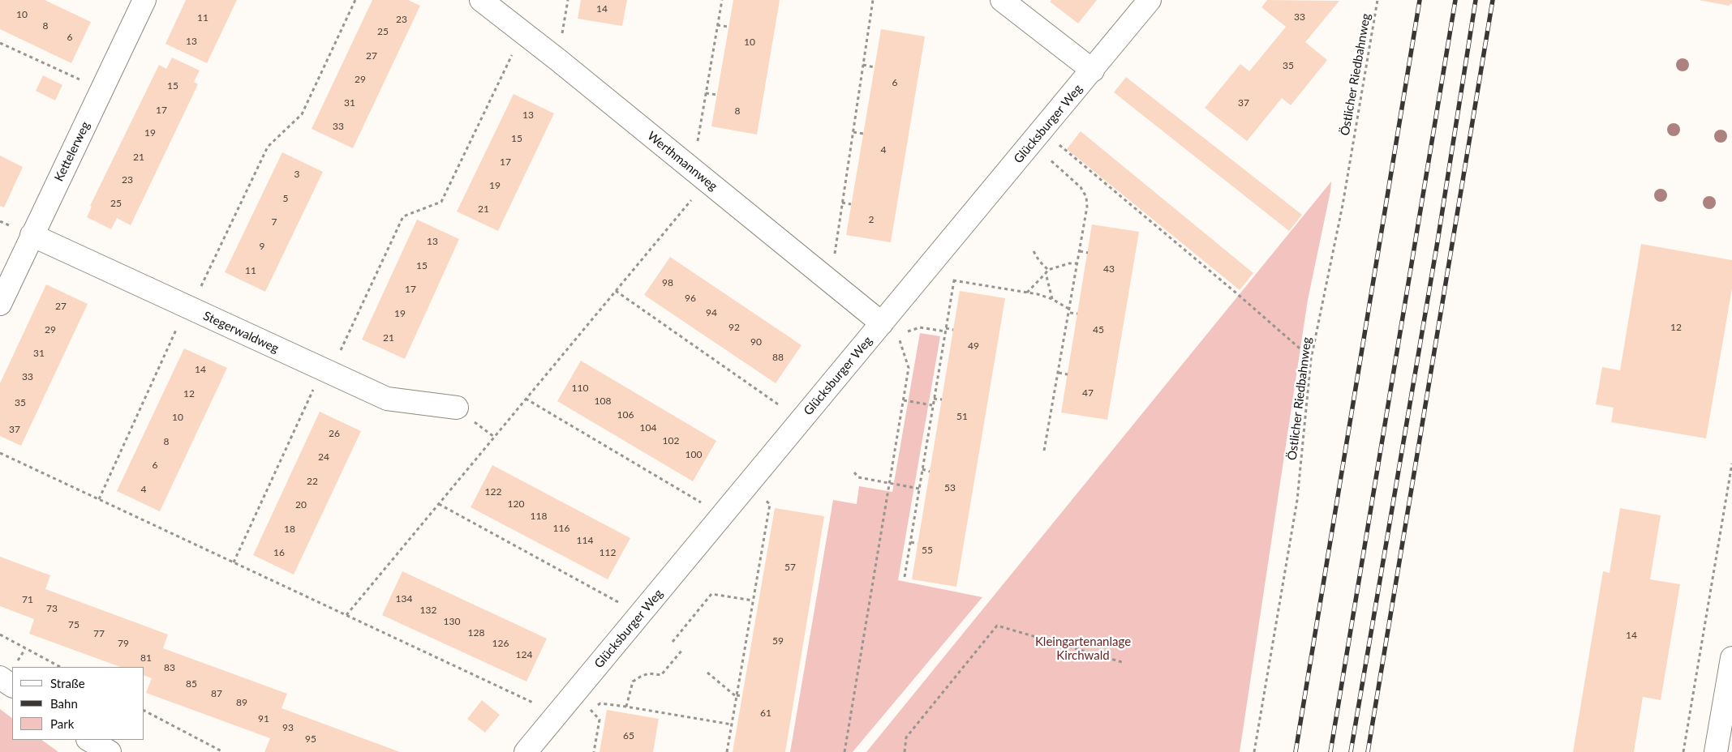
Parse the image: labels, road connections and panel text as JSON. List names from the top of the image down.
{
  "streets": {
    "street": [
      "Glücksburger Weg",
      "Kettelerweg",
      "Werthmannweg",
      "Stegerwaldweg"
    ],
    "path": ["Östlicher Riedbahnweg"]
  },
  "crossings": [
    ["Glücksburger Weg", "Werthmannweg"],
    ["Kettelerweg", "Stegerwaldweg"]
  ],
  "parks": ["Kleingartenanlage Kirchwald"],
  "house_numbers": [
    "14",
    "10",
    "33",
    "11",
    "23",
    "8",
    "25",
    "6",
    "13",
    "10",
    "27",
    "35",
    "29",
    "6",
    "15",
    "31",
    "37",
    "17",
    "8",
    "13",
    "33",
    "19",
    "15",
    "4",
    "21",
    "17",
    "3",
    "23",
    "19",
    "5",
    "25",
    "21",
    "2",
    "7",
    "13",
    "9",
    "15",
    "43",
    "11",
    "98",
    "17",
    "96",
    "27",
    "94",
    "19",
    "92",
    "12",
    "29",
    "45",
    "21",
    "90",
    "49",
    "31",
    "88",
    "14",
    "33",
    "110",
    "47",
    "12",
    "108",
    "35",
    "106",
    "51",
    "10",
    "104",
    "37",
    "26",
    "102",
    "8",
    "100",
    "24",
    "6",
    "22",
    "53",
    "4",
    "122",
    "120",
    "20",
    "118",
    "116",
    "18",
    "114",
    "55",
    "16",
    "112",
    "57",
    "134",
    "71",
    "73",
    "132",
    "130",
    "75",
    "128",
    "77",
    "14",
    "59",
    "79",
    "126",
    "124",
    "81",
    "83",
    "85",
    "87",
    "89",
    "61",
    "91",
    "93",
    "65",
    "95"
  ],
  "legend": ["Straße", "Bahn", "Park"]
}
